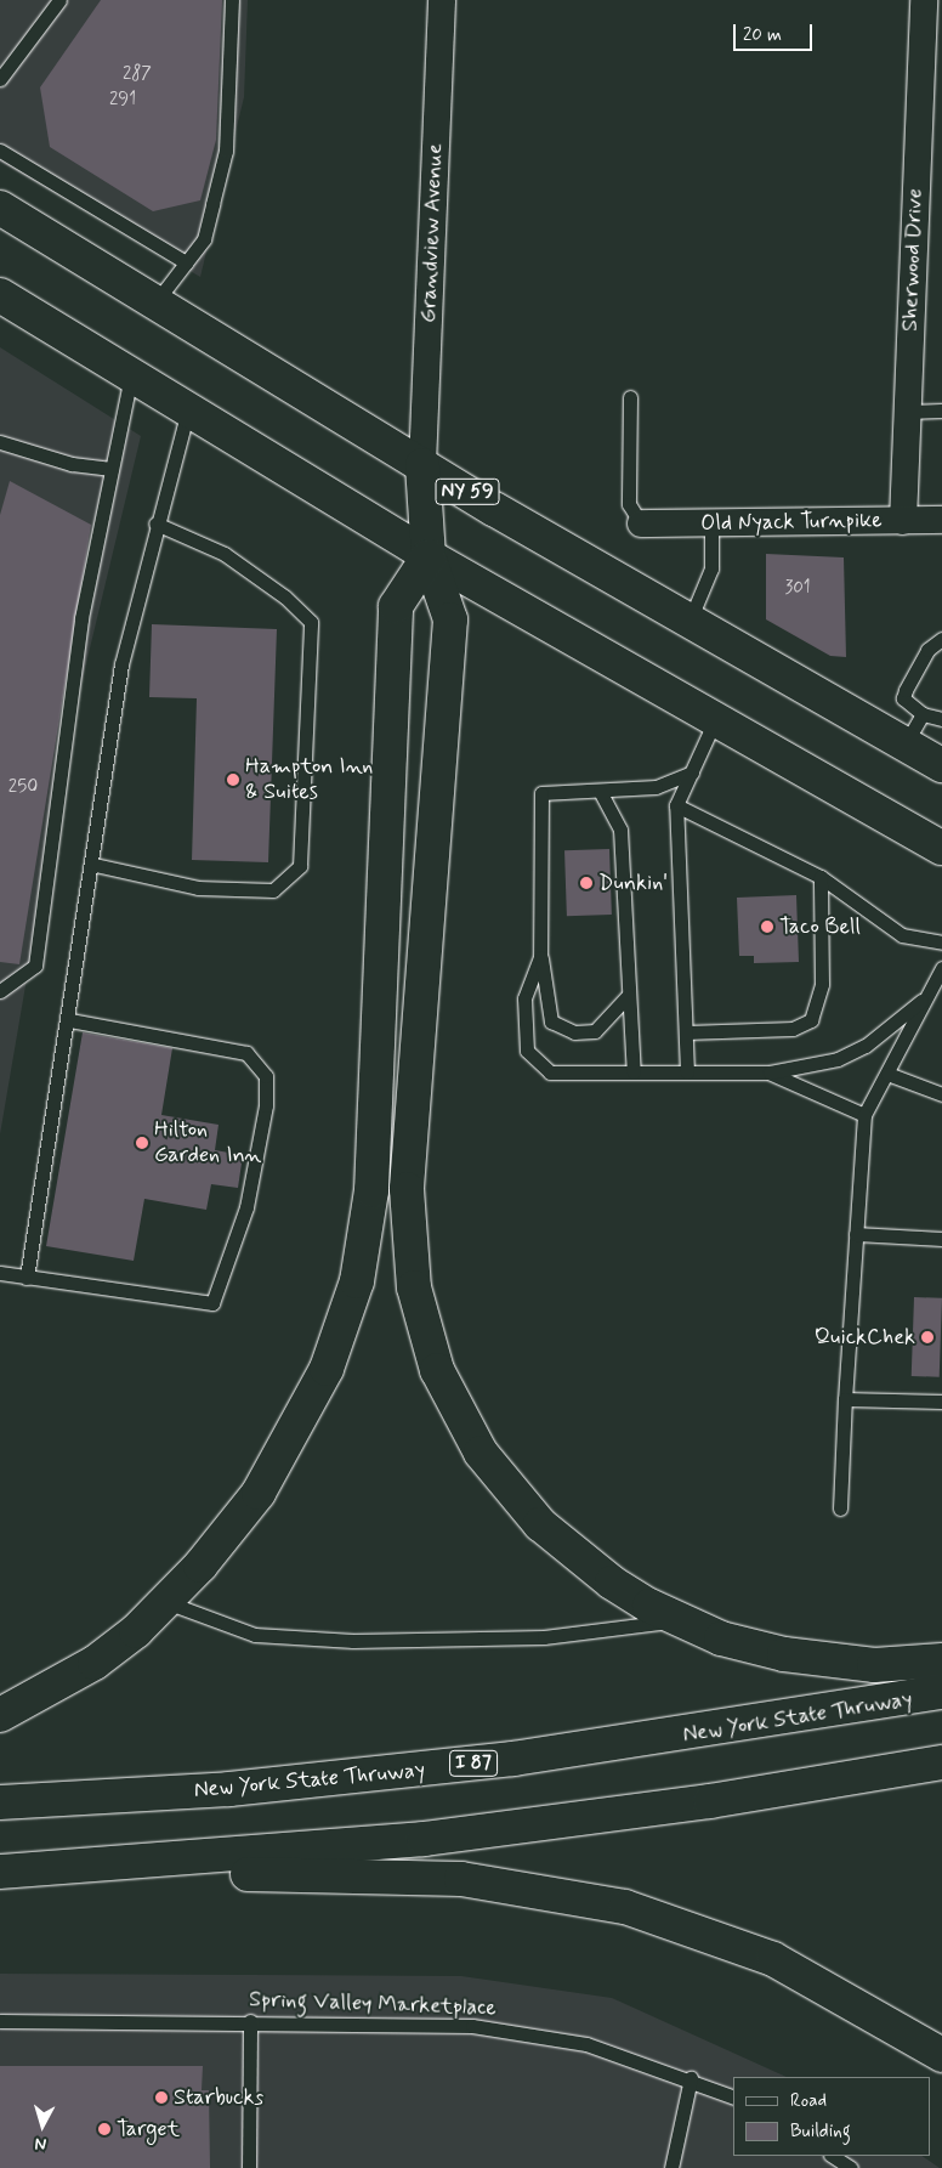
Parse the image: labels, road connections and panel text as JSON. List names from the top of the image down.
{
  "streets": {
    "main road": ["NY 59", "New York State Thruway", "I 87"],
    "street": ["Grandview Avenue", "Sherwood Drive", "Old Nyack Turnpike"],
    "lane": ["Spring Valley Marketplace"]
  },
  "crossings": [
    ["Grandview Avenue", "NY 59"],
    ["Sherwood Drive", "Old Nyack Turnpike"]
  ],
  "places": [
    "Hampton Inn & Suites",
    "Dunkin'",
    "Taco Bell",
    "Hilton Garden Inn",
    "QuickChek",
    "Starbucks",
    "Target"
  ],
  "house_numbers": [
    "287",
    "291",
    "301",
    "250"
  ],
  "legend": ["Road", "Building"],
  "scale_bar": "20 m",
  "north": "bottom"
}
